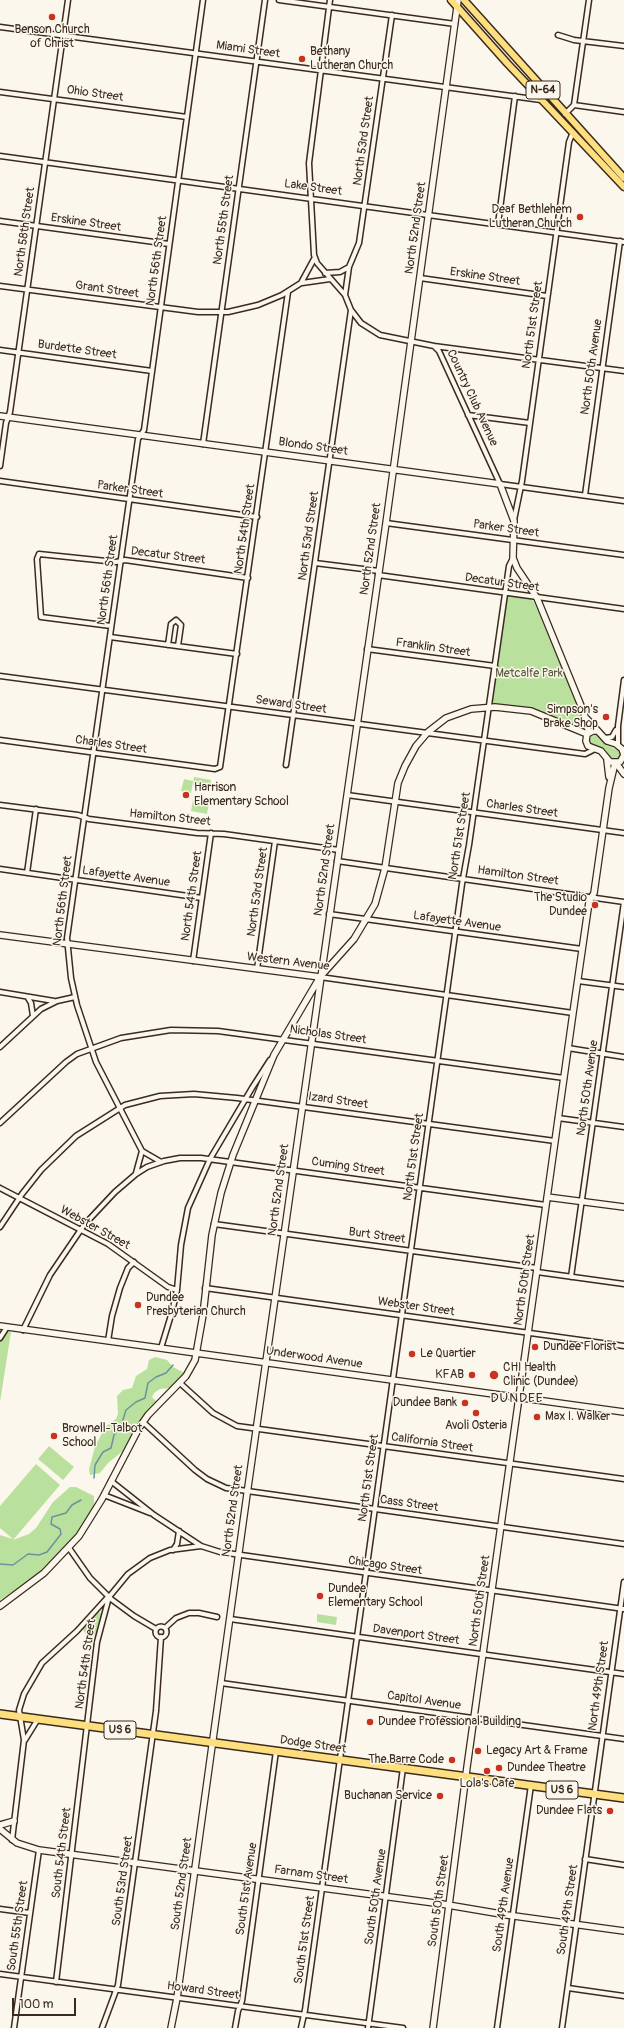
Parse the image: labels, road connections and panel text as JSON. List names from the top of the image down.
{
  "streets": {
    "highway": ["US 6", "Dodge Street"],
    "main road": ["N-64"],
    "street": [
      "Miami Street",
      "Ohio Street",
      "North 53rd Street",
      "Lake Street",
      "North 55th Street",
      "Erskine Street",
      "North 52nd Street",
      "North 58th Street",
      "North 56th Street",
      "Grant Street",
      "North 51st Street",
      "Burdette Street",
      "North 50th Avenue",
      "Country Club Avenue",
      "Blondo Street",
      "Parker Street",
      "North 54th Street",
      "Decatur Street",
      "Franklin Street",
      "Seward Street",
      "Charles Street",
      "Hamilton Street",
      "Lafayette Avenue",
      "Western Avenue",
      "Nicholas Street",
      "Izard Street",
      "Cuming Street",
      "Webster Street",
      "Burt Street",
      "North 50th Street",
      "Underwood Avenue",
      "California Street",
      "Cass Street",
      "Chicago Street",
      "Davenport Street",
      "North 49th Street",
      "Capitol Avenue",
      "South 54th Street",
      "Farnam Street",
      "South 53rd Street",
      "South 52nd Street",
      "South 51st Avenue",
      "South 50th Avenue",
      "South 50th Street",
      "South 49th Avenue",
      "South 49th Street",
      "South 55th Street",
      "South 51st Street",
      "Howard Street"
    ]
  },
  "crossings": [
    ["Miami Street", "N-64"],
    ["Miami Street", "North 53rd Street"],
    ["Miami Street", "North 55th Street"],
    ["Miami Street", "North 52nd Street"],
    ["Miami Street", "North 58th Street"],
    ["Miami Street", "North 56th Street"],
    ["N-64", "North 52nd Street"],
    ["N-64", "North 51st Street"],
    ["Ohio Street", "North 58th Street"],
    ["Ohio Street", "North 56th Street"],
    ["North 53rd Street", "Lake Street"],
    ["North 53rd Street", "Country Club Avenue"],
    ["North 53rd Street", "Blondo Street"],
    ["North 53rd Street", "Decatur Street"],
    ["North 53rd Street", "Seward Street"],
    ["North 53rd Street", "Hamilton Street"],
    ["North 53rd Street", "Western Avenue"],
    ["Lake Street", "North 55th Street"],
    ["Lake Street", "North 52nd Street"],
    ["Lake Street", "North 58th Street"],
    ["Lake Street", "North 56th Street"],
    ["Lake Street", "North 51st Street"],
    ["Lake Street", "North 50th Avenue"],
    ["North 55th Street", "Grant Street"],
    ["North 55th Street", "Blondo Street"],
    ["Erskine Street", "North 52nd Street"],
    ["Erskine Street", "North 58th Street"],
    ["Erskine Street", "North 56th Street"],
    ["Erskine Street", "North 51st Street"],
    ["North 52nd Street", "Country Club Avenue"],
    ["North 52nd Street", "Blondo Street"],
    ["North 52nd Street", "Parker Street"],
    ["North 52nd Street", "Decatur Street"],
    ["North 52nd Street", "Franklin Street"],
    ["North 52nd Street", "Seward Street"],
    ["North 52nd Street", "Charles Street"],
    ["North 52nd Street", "Hamilton Street"],
    ["North 52nd Street", "Lafayette Avenue"],
    ["North 52nd Street", "Western Avenue"],
    ["North 52nd Street", "Nicholas Street"],
    ["North 52nd Street", "Izard Street"],
    ["North 52nd Street", "Cuming Street"],
    ["North 52nd Street", "Webster Street"],
    ["North 52nd Street", "Burt Street"],
    ["North 52nd Street", "Underwood Avenue"],
    ["North 52nd Street", "California Street"],
    ["North 52nd Street", "Cass Street"],
    ["North 52nd Street", "Chicago Street"],
    ["North 52nd Street", "Davenport Street"],
    ["North 52nd Street", "Capitol Avenue"],
    ["North 52nd Street", "Dodge Street"],
    ["North 52nd Street", "South 52nd Street"],
    ["North 58th Street", "Grant Street"],
    ["North 58th Street", "Burdette Street"],
    ["North 58th Street", "Blondo Street"],
    ["North 56th Street", "Grant Street"],
    ["North 56th Street", "Burdette Street"],
    ["North 56th Street", "Blondo Street"],
    ["North 56th Street", "Parker Street"],
    ["North 56th Street", "Decatur Street"],
    ["North 56th Street", "Seward Street"],
    ["North 56th Street", "Charles Street"],
    ["North 56th Street", "Hamilton Street"],
    ["North 56th Street", "Lafayette Avenue"],
    ["North 56th Street", "Western Avenue"],
    ["North 56th Street", "Nicholas Street"],
    ["North 56th Street", "Izard Street"],
    ["Grant Street", "Country Club Avenue"],
    ["Grant Street", "North 54th Street"],
    ["North 51st Street", "Country Club Avenue"],
    ["North 51st Street", "Blondo Street"],
    ["North 51st Street", "Decatur Street"],
    ["North 51st Street", "Franklin Street"],
    ["North 51st Street", "Seward Street"],
    ["North 51st Street", "Charles Street"],
    ["North 51st Street", "Hamilton Street"],
    ["North 51st Street", "Lafayette Avenue"],
    ["North 51st Street", "Western Avenue"],
    ["North 51st Street", "Nicholas Street"],
    ["North 51st Street", "Izard Street"],
    ["North 51st Street", "Cuming Street"],
    ["North 51st Street", "Webster Street"],
    ["North 51st Street", "Burt Street"],
    ["North 51st Street", "Underwood Avenue"],
    ["North 51st Street", "California Street"],
    ["North 51st Street", "Cass Street"],
    ["North 51st Street", "Chicago Street"],
    ["North 51st Street", "Davenport Street"],
    ["North 51st Street", "Capitol Avenue"],
    ["North 51st Street", "Dodge Street"],
    ["North 51st Street", "South 51st Street"],
    ["North 50th Avenue", "Blondo Street"],
    ["North 50th Avenue", "Hamilton Street"],
    ["North 50th Avenue", "Burt Street"],
    ["Country Club Avenue", "Blondo Street"],
    ["Country Club Avenue", "Parker Street"],
    ["Country Club Avenue", "Decatur Street"],
    ["Country Club Avenue", "North 50th Street"],
    ["Blondo Street", "North 54th Street"],
    ["Parker Street", "North 54th Street"],
    ["North 54th Street", "Decatur Street"],
    ["North 54th Street", "Seward Street"],
    ["North 54th Street", "Charles Street"],
    ["North 54th Street", "Hamilton Street"],
    ["North 54th Street", "Lafayette Avenue"],
    ["North 54th Street", "Western Avenue"],
    ["North 54th Street", "Chicago Street"],
    ["North 54th Street", "Dodge Street"],
    ["North 54th Street", "South 54th Street"],
    ["Charles Street", "North 50th Street"],
    ["Hamilton Street", "North 50th Street"],
    ["Lafayette Avenue", "North 50th Street"],
    ["Western Avenue", "North 50th Street"],
    ["Nicholas Street", "North 50th Street"],
    ["Izard Street", "Webster Street"],
    ["Izard Street", "North 50th Street"],
    ["Cuming Street", "North 50th Street"],
    ["Webster Street", "North 50th Street"],
    ["Burt Street", "North 50th Street"],
    ["North 50th Street", "Underwood Avenue"],
    ["North 50th Street", "California Street"],
    ["North 50th Street", "Cass Street"],
    ["North 50th Street", "Chicago Street"],
    ["North 50th Street", "Davenport Street"],
    ["North 50th Street", "Capitol Avenue"],
    ["North 50th Street", "Dodge Street"],
    ["North 50th Street", "South 50th Street"],
    ["Chicago Street", "North 49th Street"],
    ["Davenport Street", "North 49th Street"],
    ["North 49th Street", "Capitol Avenue"],
    ["North 49th Street", "Dodge Street"],
    ["North 49th Street", "South 49th Street"],
    ["Dodge Street", "South 54th Street"],
    ["Dodge Street", "South 53rd Street"],
    ["Dodge Street", "South 52nd Street"],
    ["Dodge Street", "South 51st Avenue"],
    ["Dodge Street", "South 50th Avenue"],
    ["Dodge Street", "South 50th Street"],
    ["Dodge Street", "South 49th Avenue"],
    ["Dodge Street", "South 49th Street"],
    ["Dodge Street", "South 51st Street"],
    ["South 54th Street", "Farnam Street"],
    ["South 54th Street", "Howard Street"],
    ["Farnam Street", "South 53rd Street"],
    ["Farnam Street", "South 52nd Street"],
    ["Farnam Street", "South 51st Avenue"],
    ["Farnam Street", "South 50th Avenue"],
    ["Farnam Street", "South 50th Street"],
    ["Farnam Street", "South 49th Avenue"],
    ["Farnam Street", "South 49th Street"],
    ["Farnam Street", "South 55th Street"],
    ["Farnam Street", "South 51st Street"],
    ["South 53rd Street", "Howard Street"],
    ["South 52nd Street", "Howard Street"],
    ["South 51st Avenue", "Howard Street"],
    ["South 50th Avenue", "Howard Street"],
    ["South 55th Street", "Howard Street"],
    ["South 51st Street", "Howard Street"]
  ],
  "districts": ["DUNDEE"],
  "parks": ["Metcalfe Park"],
  "places": [
    "Benson Church of Christ",
    "Bethany Lutheran Church",
    "Deaf Bethlehem Lutheran Church",
    "Simpson's Brake Shop",
    "Harrison Elementary School",
    "The Studio Dundee",
    "Dundee Presbyterian Church",
    "Dundee Florist",
    "Le Quartier",
    "KFAB",
    "CHI Health Clinic (Dundee)",
    "Dundee Bank",
    "Avoli Osteria",
    "Max I. Walker",
    "Brownell-Talbot School",
    "Dundee Elementary School",
    "Dundee Professional Building",
    "Legacy Art & Frame",
    "The Barre Code",
    "Dundee Theatre",
    "Lola's Cafe",
    "Buchanan Service",
    "Dundee Flats"
  ],
  "scale_bar": "100 m"
}
